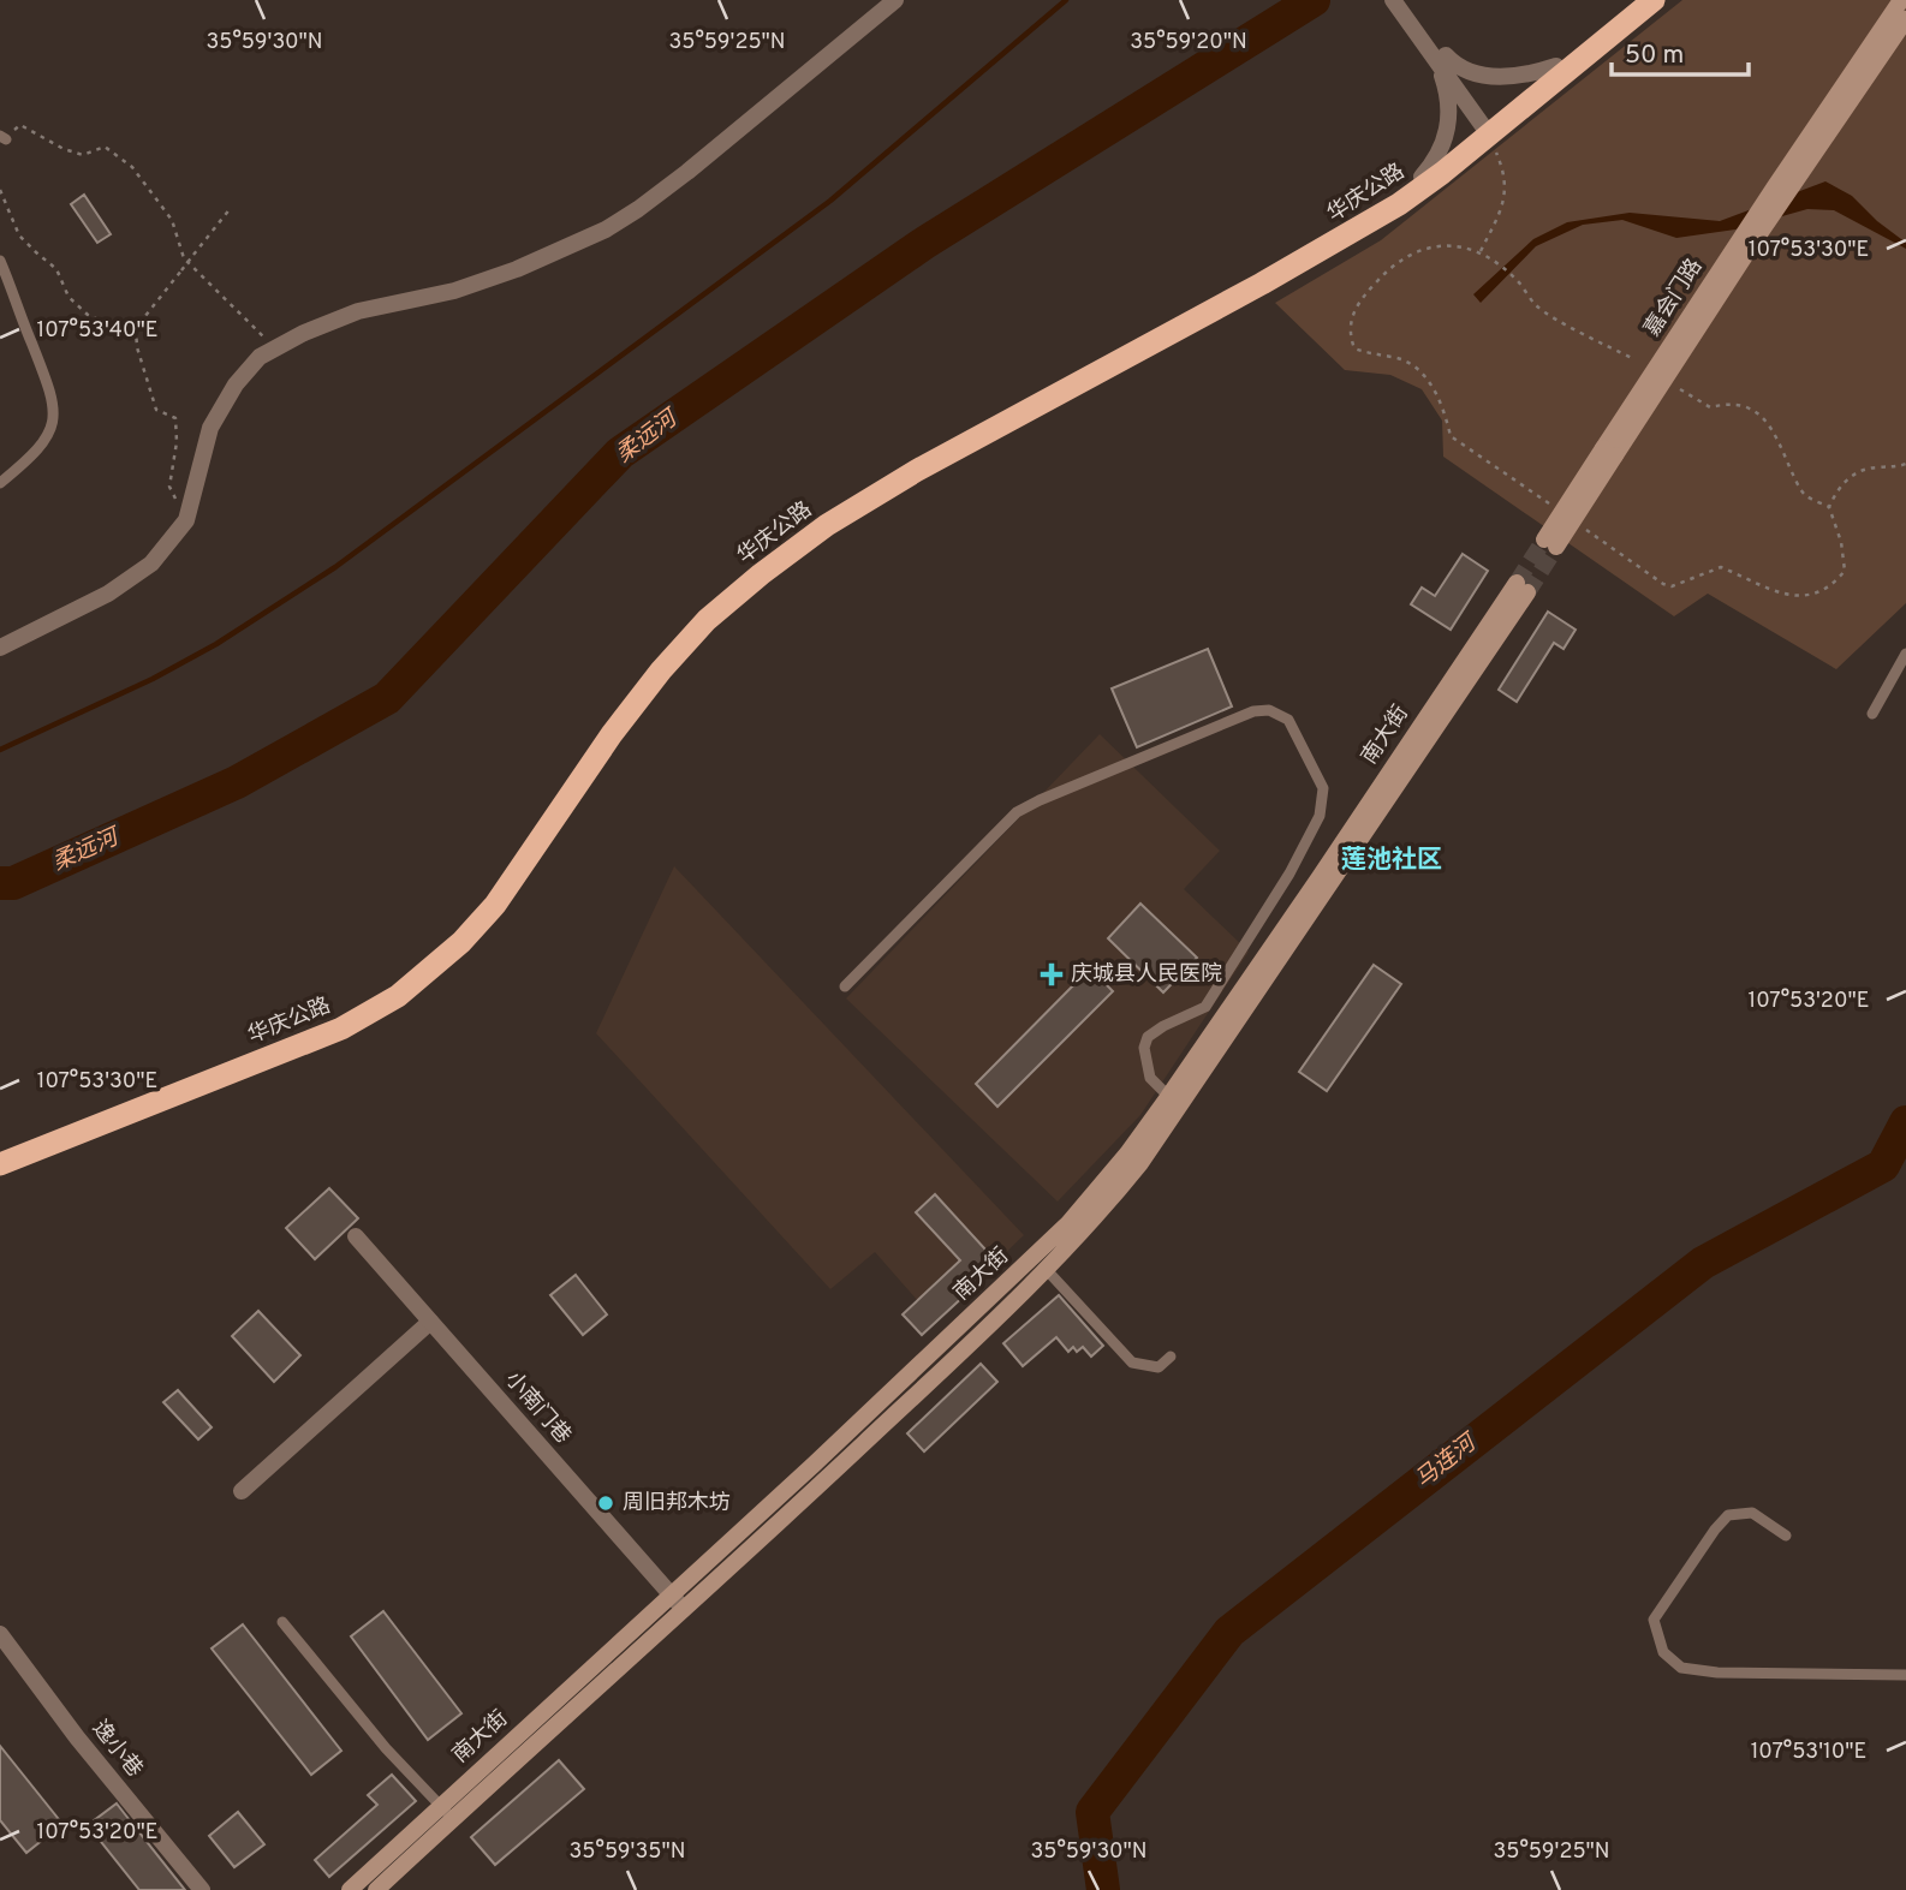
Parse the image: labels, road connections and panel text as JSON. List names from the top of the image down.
{
  "streets": {
    "highway": ["华庆公路"],
    "main road": ["嘉会门路", "南大街"],
    "street": ["小南门巷", "逸小巷"]
  },
  "crossings": [
    ["南大街", "小南门巷"]
  ],
  "districts": ["莲池社区"],
  "water": ["柔远河", "马连河"],
  "places": {
    "health": ["庆城县人民医院"],
    "other": ["周旧邦木坊"]
  },
  "scale_bar": "50 m",
  "coordinates": [
    "35°59'30\"N",
    "35°59'25\"N",
    "35°59'20\"N",
    "107°53'30\"E",
    "107°53'40\"E",
    "107°53'20\"E",
    "107°53'10\"E",
    "35°59'35\"N"
  ]
}
